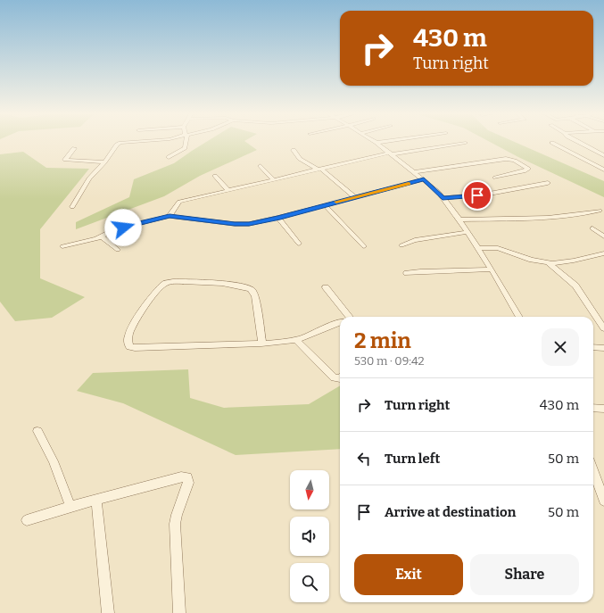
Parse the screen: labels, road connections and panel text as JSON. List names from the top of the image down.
{
  "north": "bottom",
  "page": {
    "turn": ["430 m", "Turn right"],
    "heading": ["2 min", "530 m · 09:42"],
    "list": [
      {
        "name": "Turn right",
        "value": "430 m"
      },
      {
        "name": "Turn left",
        "value": "50 m"
      },
      {
        "name": "Arrive at destination",
        "value": "50 m"
      }
    ],
    "buttons": ["Exit", "Share"]
  }
}
